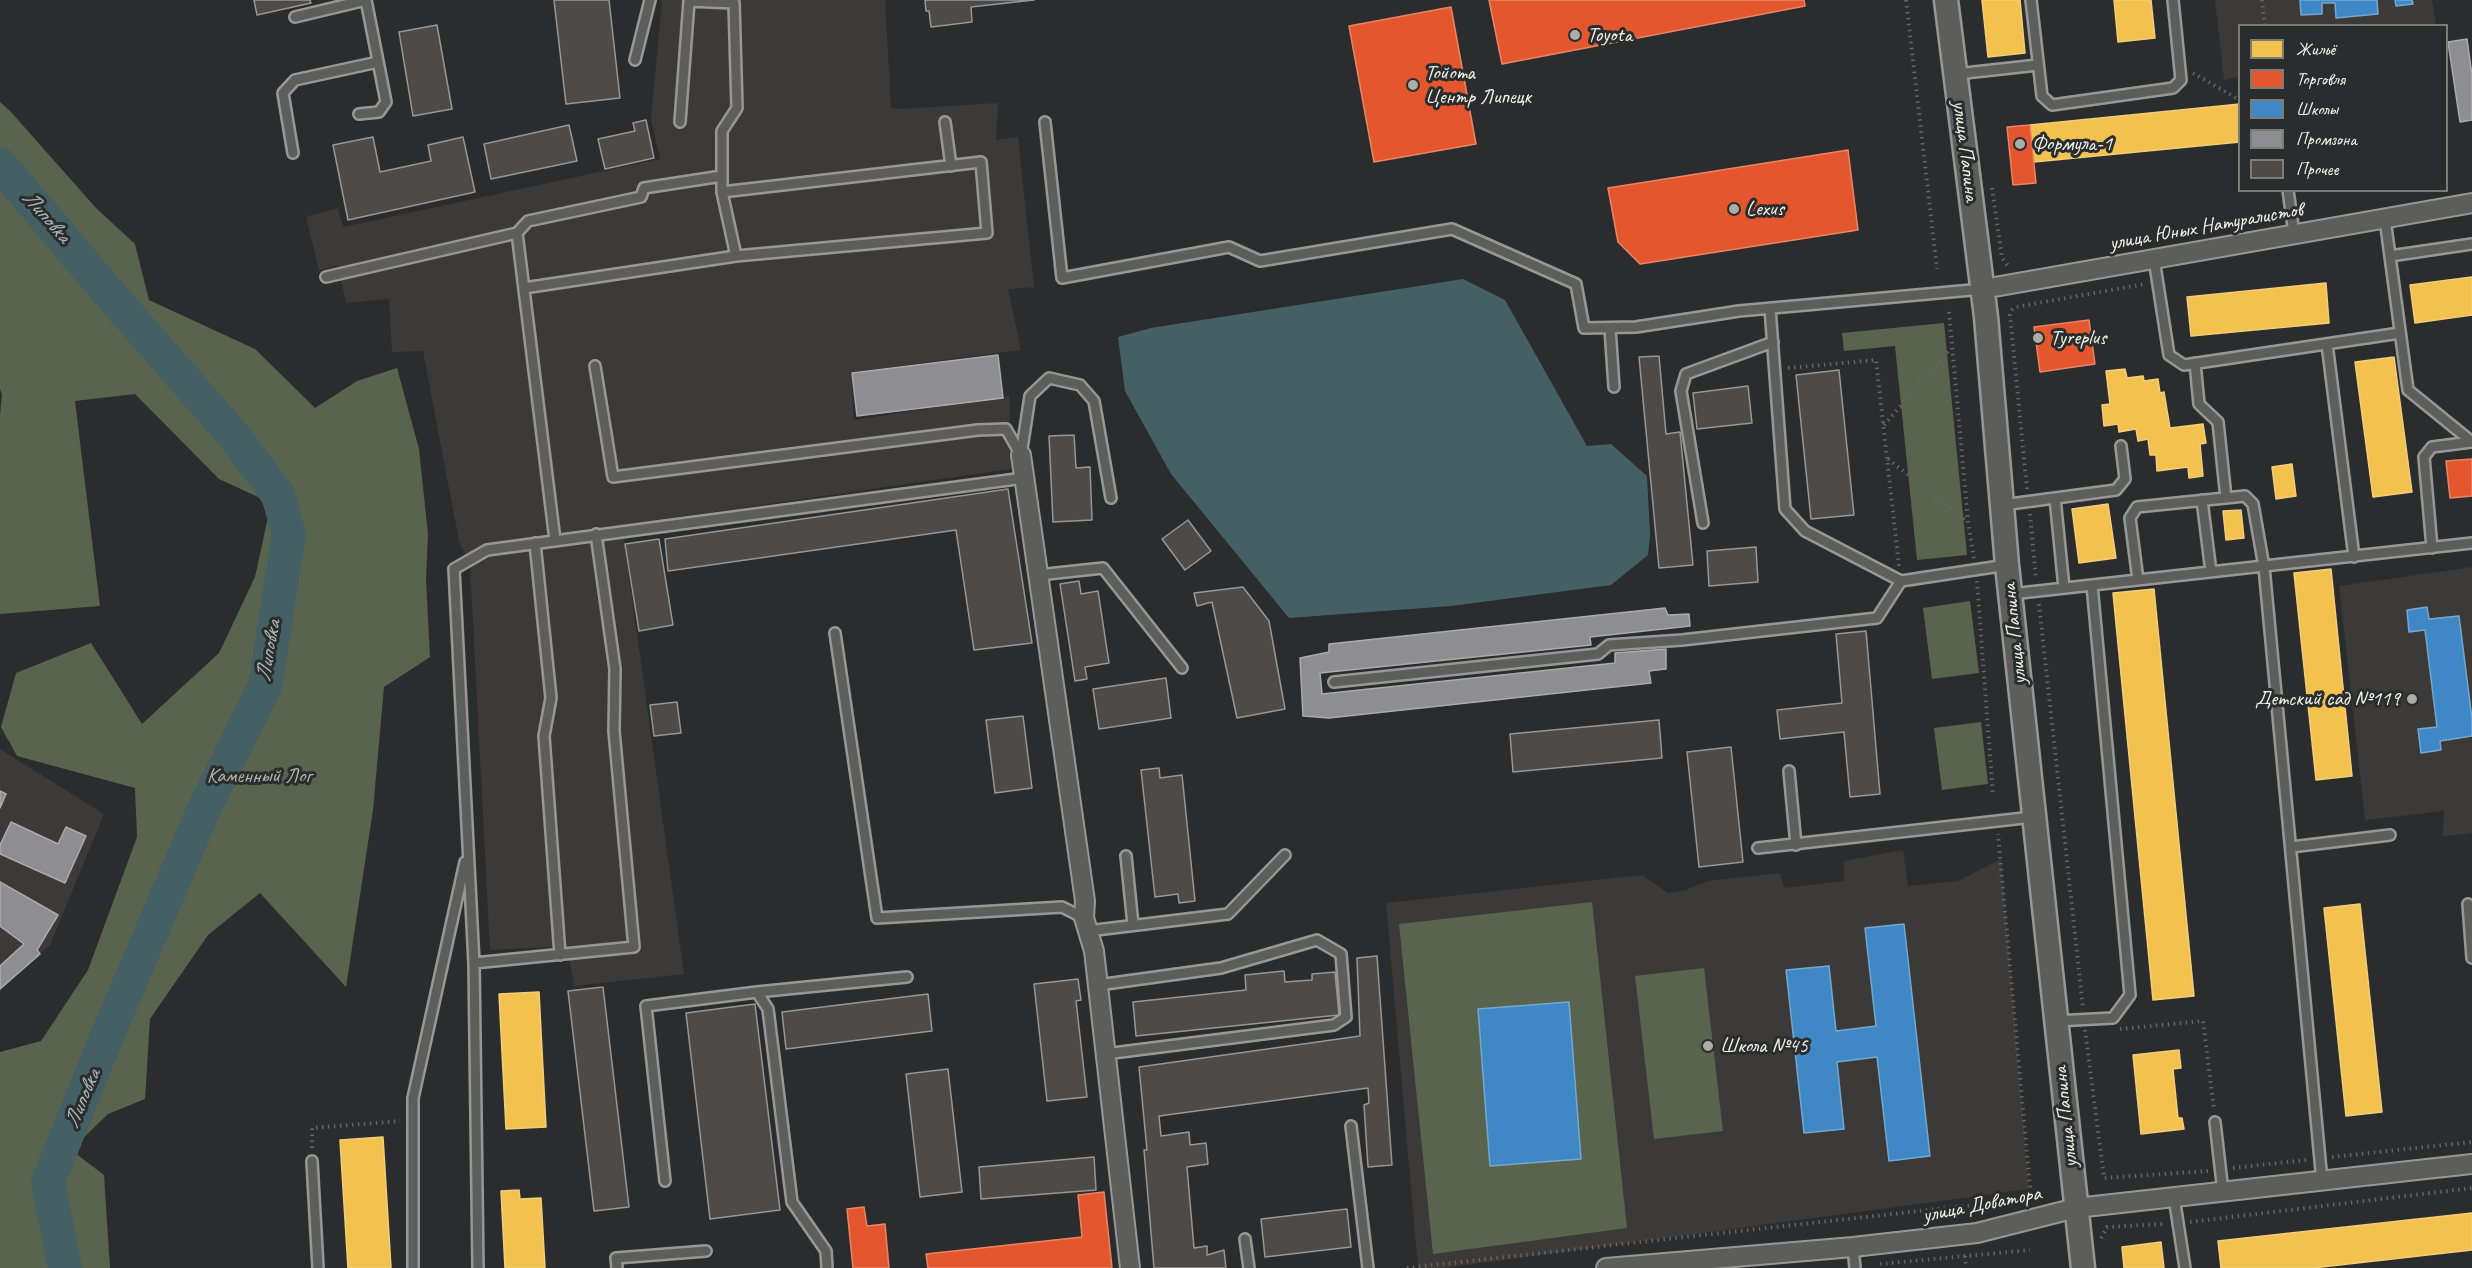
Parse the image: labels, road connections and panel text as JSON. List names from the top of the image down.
{
  "streets": {
    "street": ["улица Папина", "улица Юных Натуралистов", "улица Доватора"]
  },
  "crossings": [
    ["улица Папина", "улица Юных Натуралистов"],
    ["улица Папина", "улица Доватора"]
  ],
  "water": ["Липовка"],
  "parks": ["Каменный Лог"],
  "places": [
    "Toyota",
    "Тойота Центр Липецк",
    "Формула-1",
    "Lexus",
    "Tyreplus",
    "Детский сад №119",
    "Школа №45"
  ],
  "legend": [
    "Жильё",
    "Торговля",
    "Школы",
    "Промзона",
    "Прочее"
  ]
}
